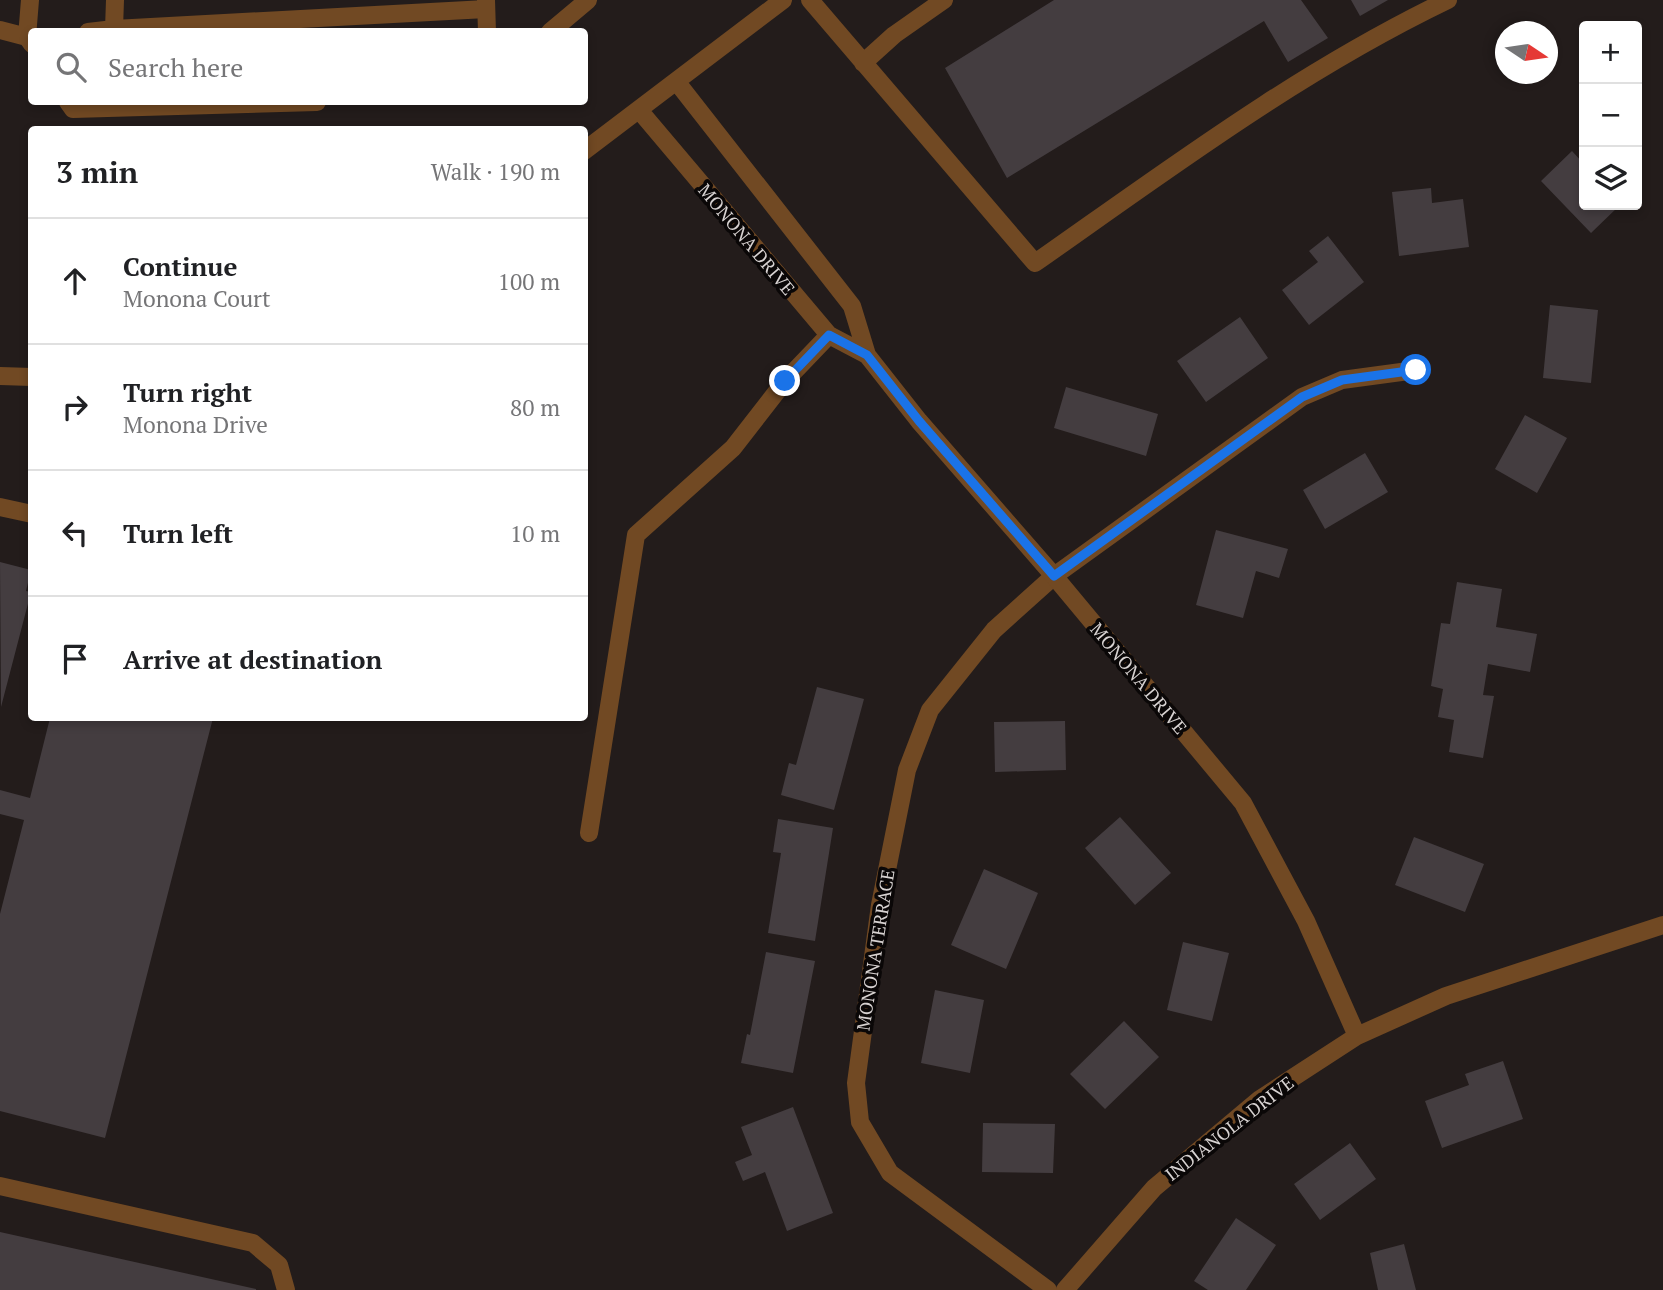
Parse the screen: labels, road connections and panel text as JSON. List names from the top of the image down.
{
  "streets": {
    "street": ["MONONA DRIVE", "MONONA TERRACE", "INDIANOLA DRIVE"]
  },
  "crossings": [
    ["MONONA DRIVE", "MONONA TERRACE"],
    ["MONONA DRIVE", "INDIANOLA DRIVE"]
  ],
  "north": "right",
  "page": {
    "map_buttons": ["+", "−"],
    "search": "Search here",
    "heading": ["3 min", "Walk · 190 m"],
    "list": [
      ["Continue", "Monona Court", "100 m"],
      ["Turn right", "Monona Drive", "80 m"],
      ["Turn left", "10 m"],
      "Arrive at destination"
    ]
  }
}
